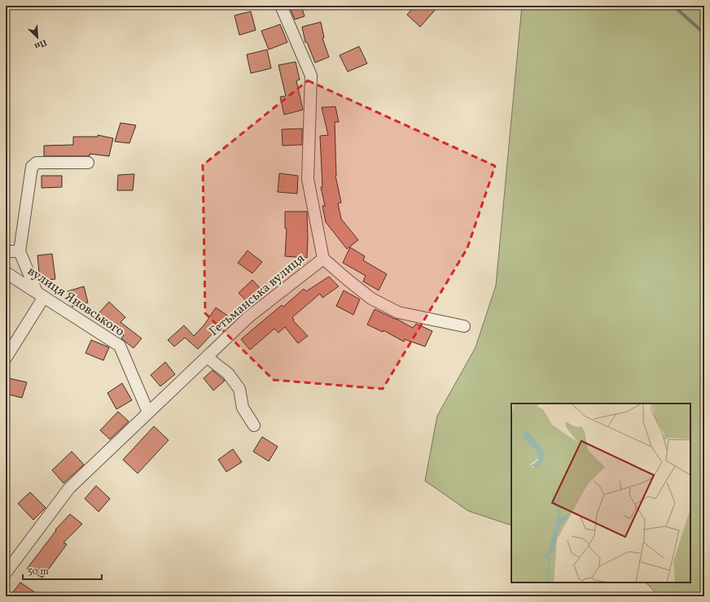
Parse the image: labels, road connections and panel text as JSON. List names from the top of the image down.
{
  "streets": {
    "street": ["Гетьманська вулиця", "вулиця Яновського"]
  },
  "crossings": [
    ["Гетьманська вулиця", "вулиця Яновського"]
  ],
  "scale_bar": "50 m",
  "north": "bottom right"
}
